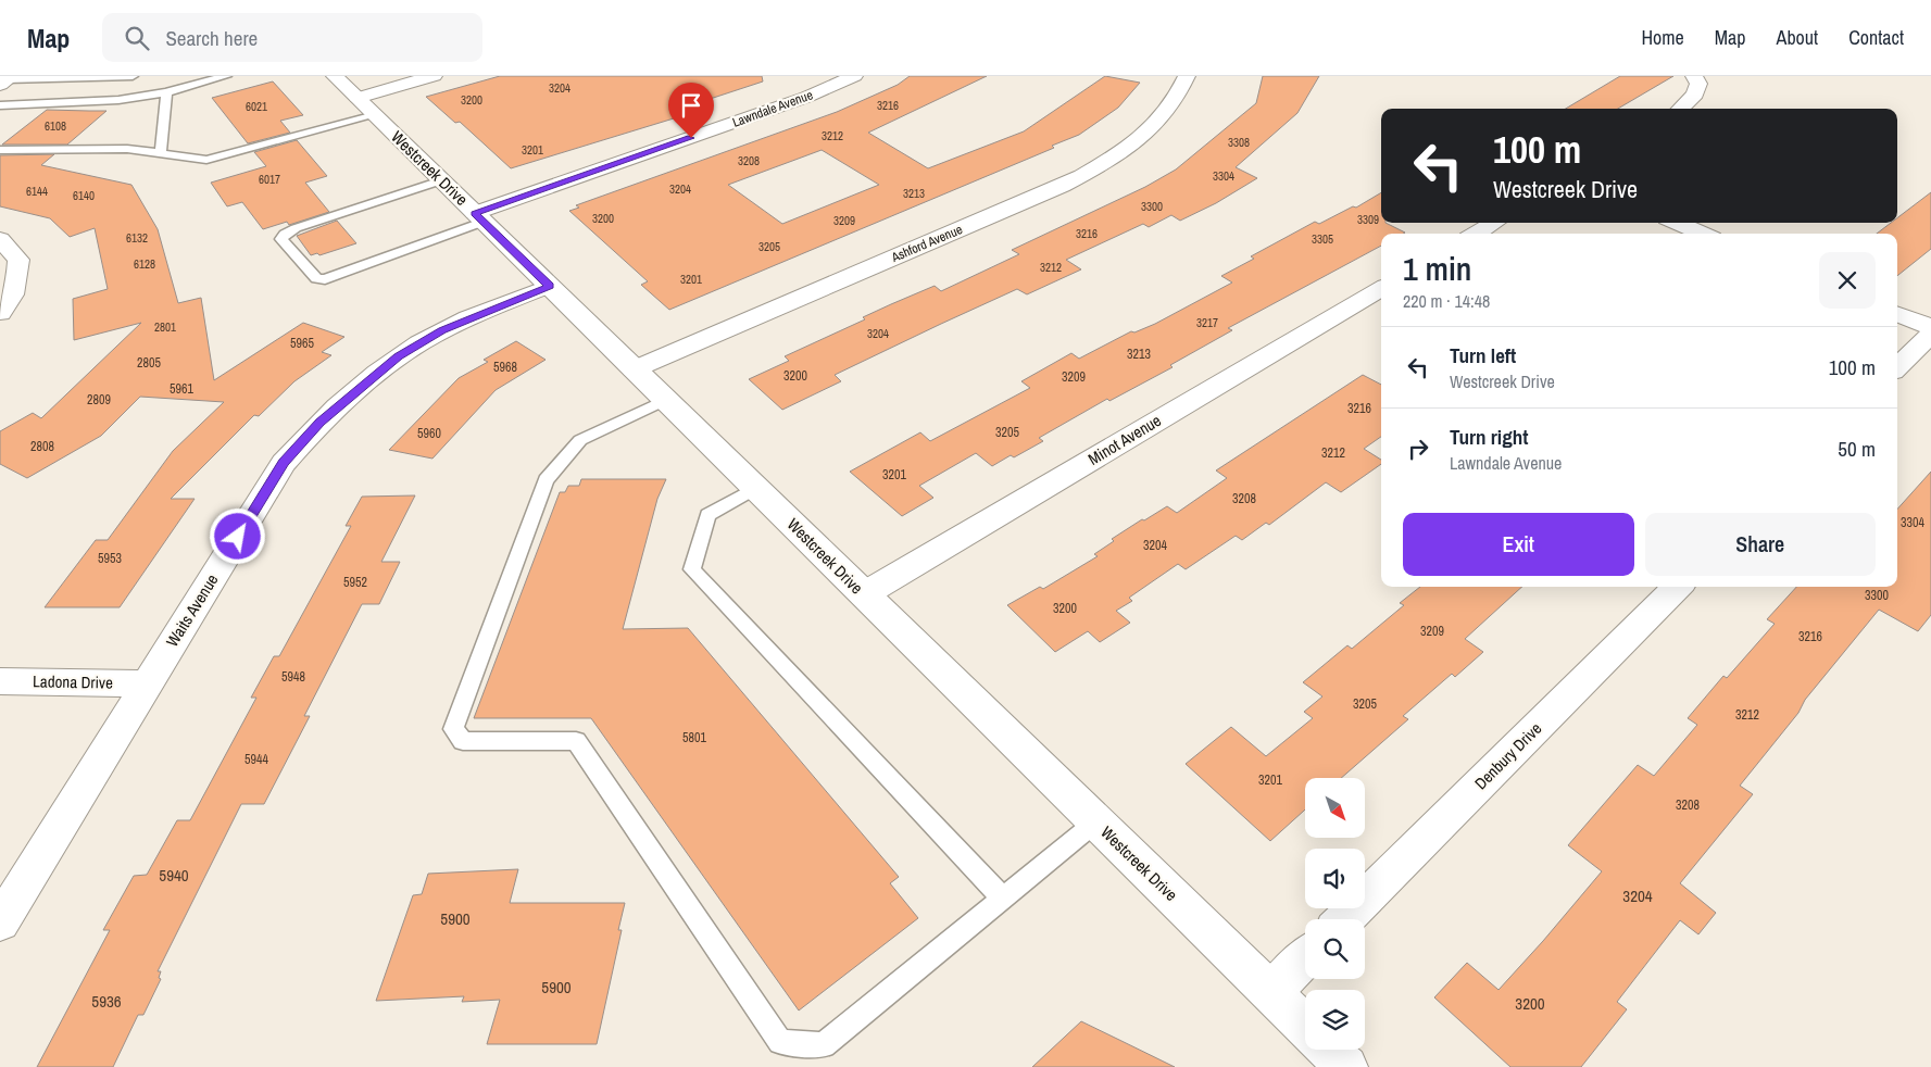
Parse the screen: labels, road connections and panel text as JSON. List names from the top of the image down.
{
  "streets": {
    "street": [
      "Lawndale Avenue",
      "Westcreek Drive",
      "Ashford Avenue",
      "Minot Avenue",
      "Waits Avenue",
      "Ladona Drive",
      "Denbury Drive"
    ]
  },
  "crossings": [
    ["Lawndale Avenue", "Westcreek Drive"],
    ["Westcreek Drive", "Ashford Avenue"],
    ["Westcreek Drive", "Minot Avenue"],
    ["Westcreek Drive", "Waits Avenue"],
    ["Waits Avenue", "Ladona Drive"]
  ],
  "house_numbers": [
    "3204",
    "3200",
    "3216",
    "6021",
    "6108",
    "3212",
    "3308",
    "3201",
    "3208",
    "3304",
    "6017",
    "3204",
    "6144",
    "3213",
    "6140",
    "3300",
    "3200",
    "3309",
    "3209",
    "3216",
    "6132",
    "3305",
    "3205",
    "6128",
    "3212",
    "3201",
    "3217",
    "2801",
    "3204",
    "5965",
    "3213",
    "2805",
    "5968",
    "3200",
    "3209",
    "5961",
    "2809",
    "3216",
    "3205",
    "5960",
    "2808",
    "3212",
    "3201",
    "3208",
    "3304",
    "3204",
    "5953",
    "5952",
    "3300",
    "3200",
    "3209",
    "3216",
    "5948",
    "3205",
    "3212",
    "5801",
    "5944",
    "3201",
    "3208",
    "5940",
    "3204",
    "5900",
    "5900",
    "5936",
    "3200"
  ],
  "north": "bottom right",
  "page": {
    "header": "Map",
    "search": "Search here",
    "nav": [
      "Home",
      "Map",
      "About",
      "Contact"
    ],
    "turn": ["100 m", "Westcreek Drive"],
    "heading": ["1 min", "220 m · 14:48"],
    "list": [
      {
        "name": "Turn left",
        "note": "Westcreek Drive",
        "value": "100 m"
      },
      {
        "name": "Turn right",
        "note": "Lawndale Avenue",
        "value": "50 m"
      }
    ],
    "buttons": ["Exit", "Share"]
  }
}
